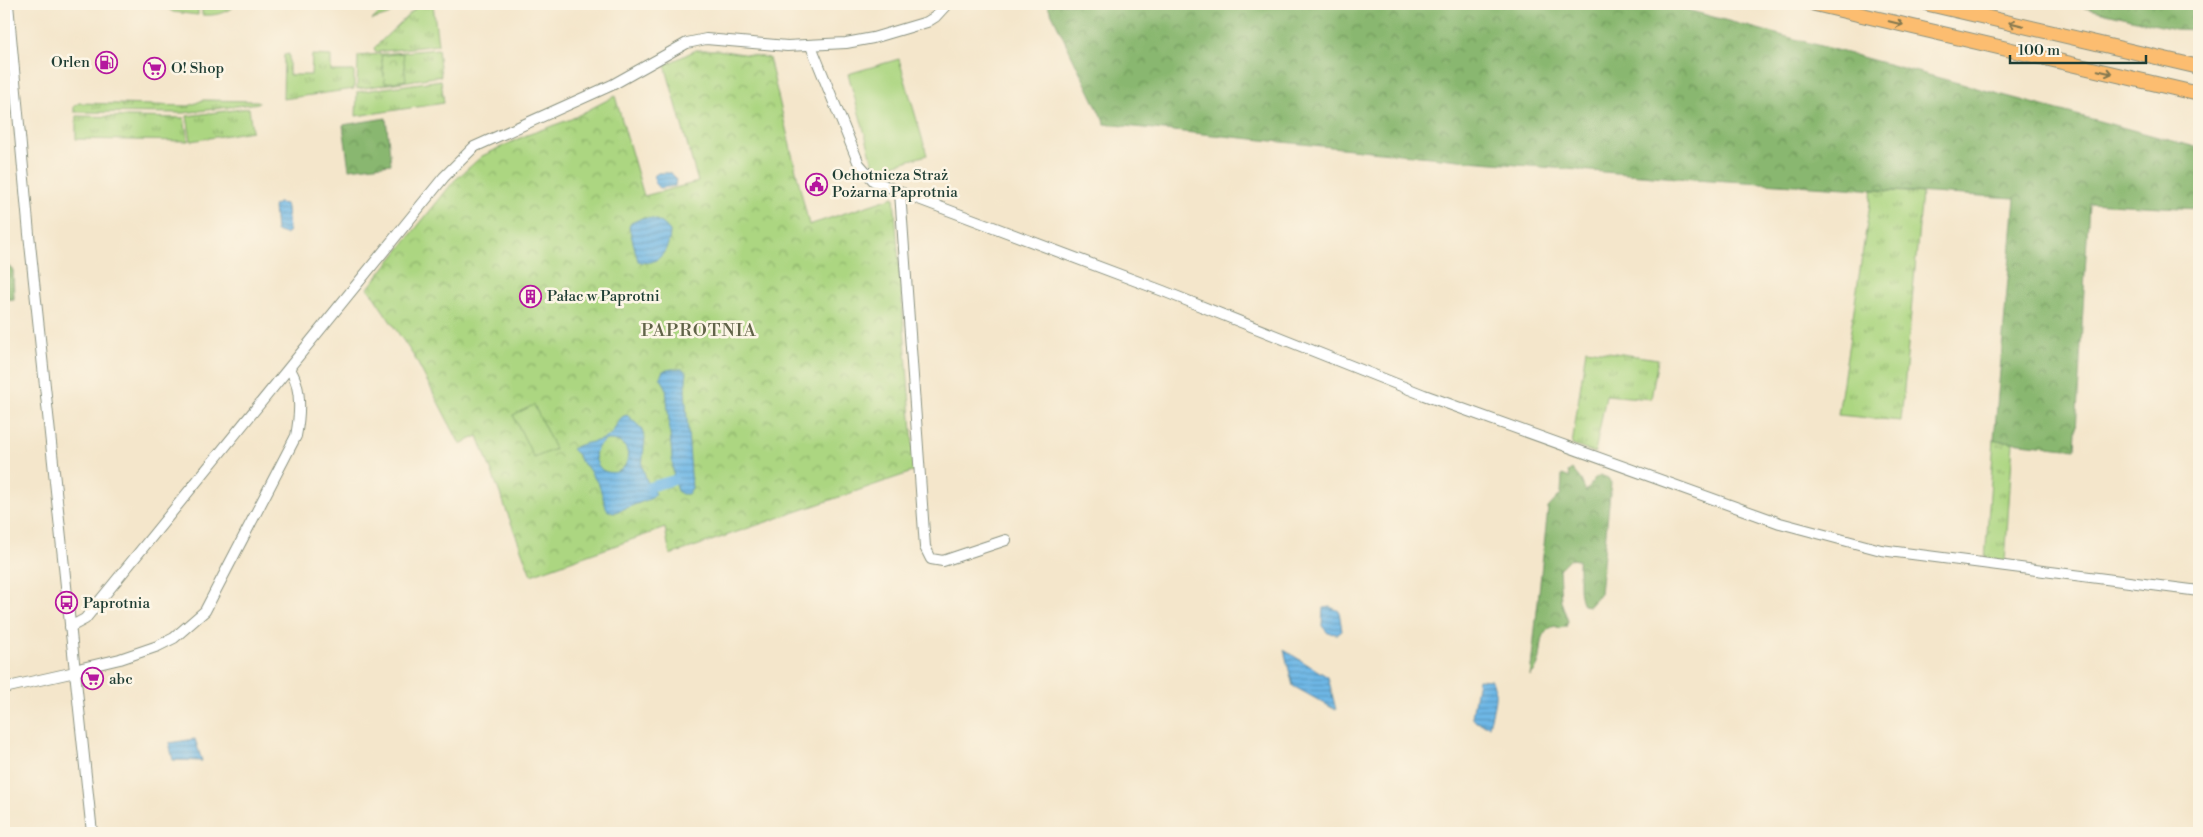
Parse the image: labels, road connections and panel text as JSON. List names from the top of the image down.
{
  "districts": ["PAPROTNIA"],
  "places": {
    "fuel station": ["Orlen"],
    "supermarket": ["O! Shop", "abc"],
    "public building": ["Ochotnicza Straż Pożarna Paprotnia"],
    "building": ["Pałac w Paprotni"],
    "bus stop": ["Paprotnia"]
  },
  "scale_bar": "100 m"
}
